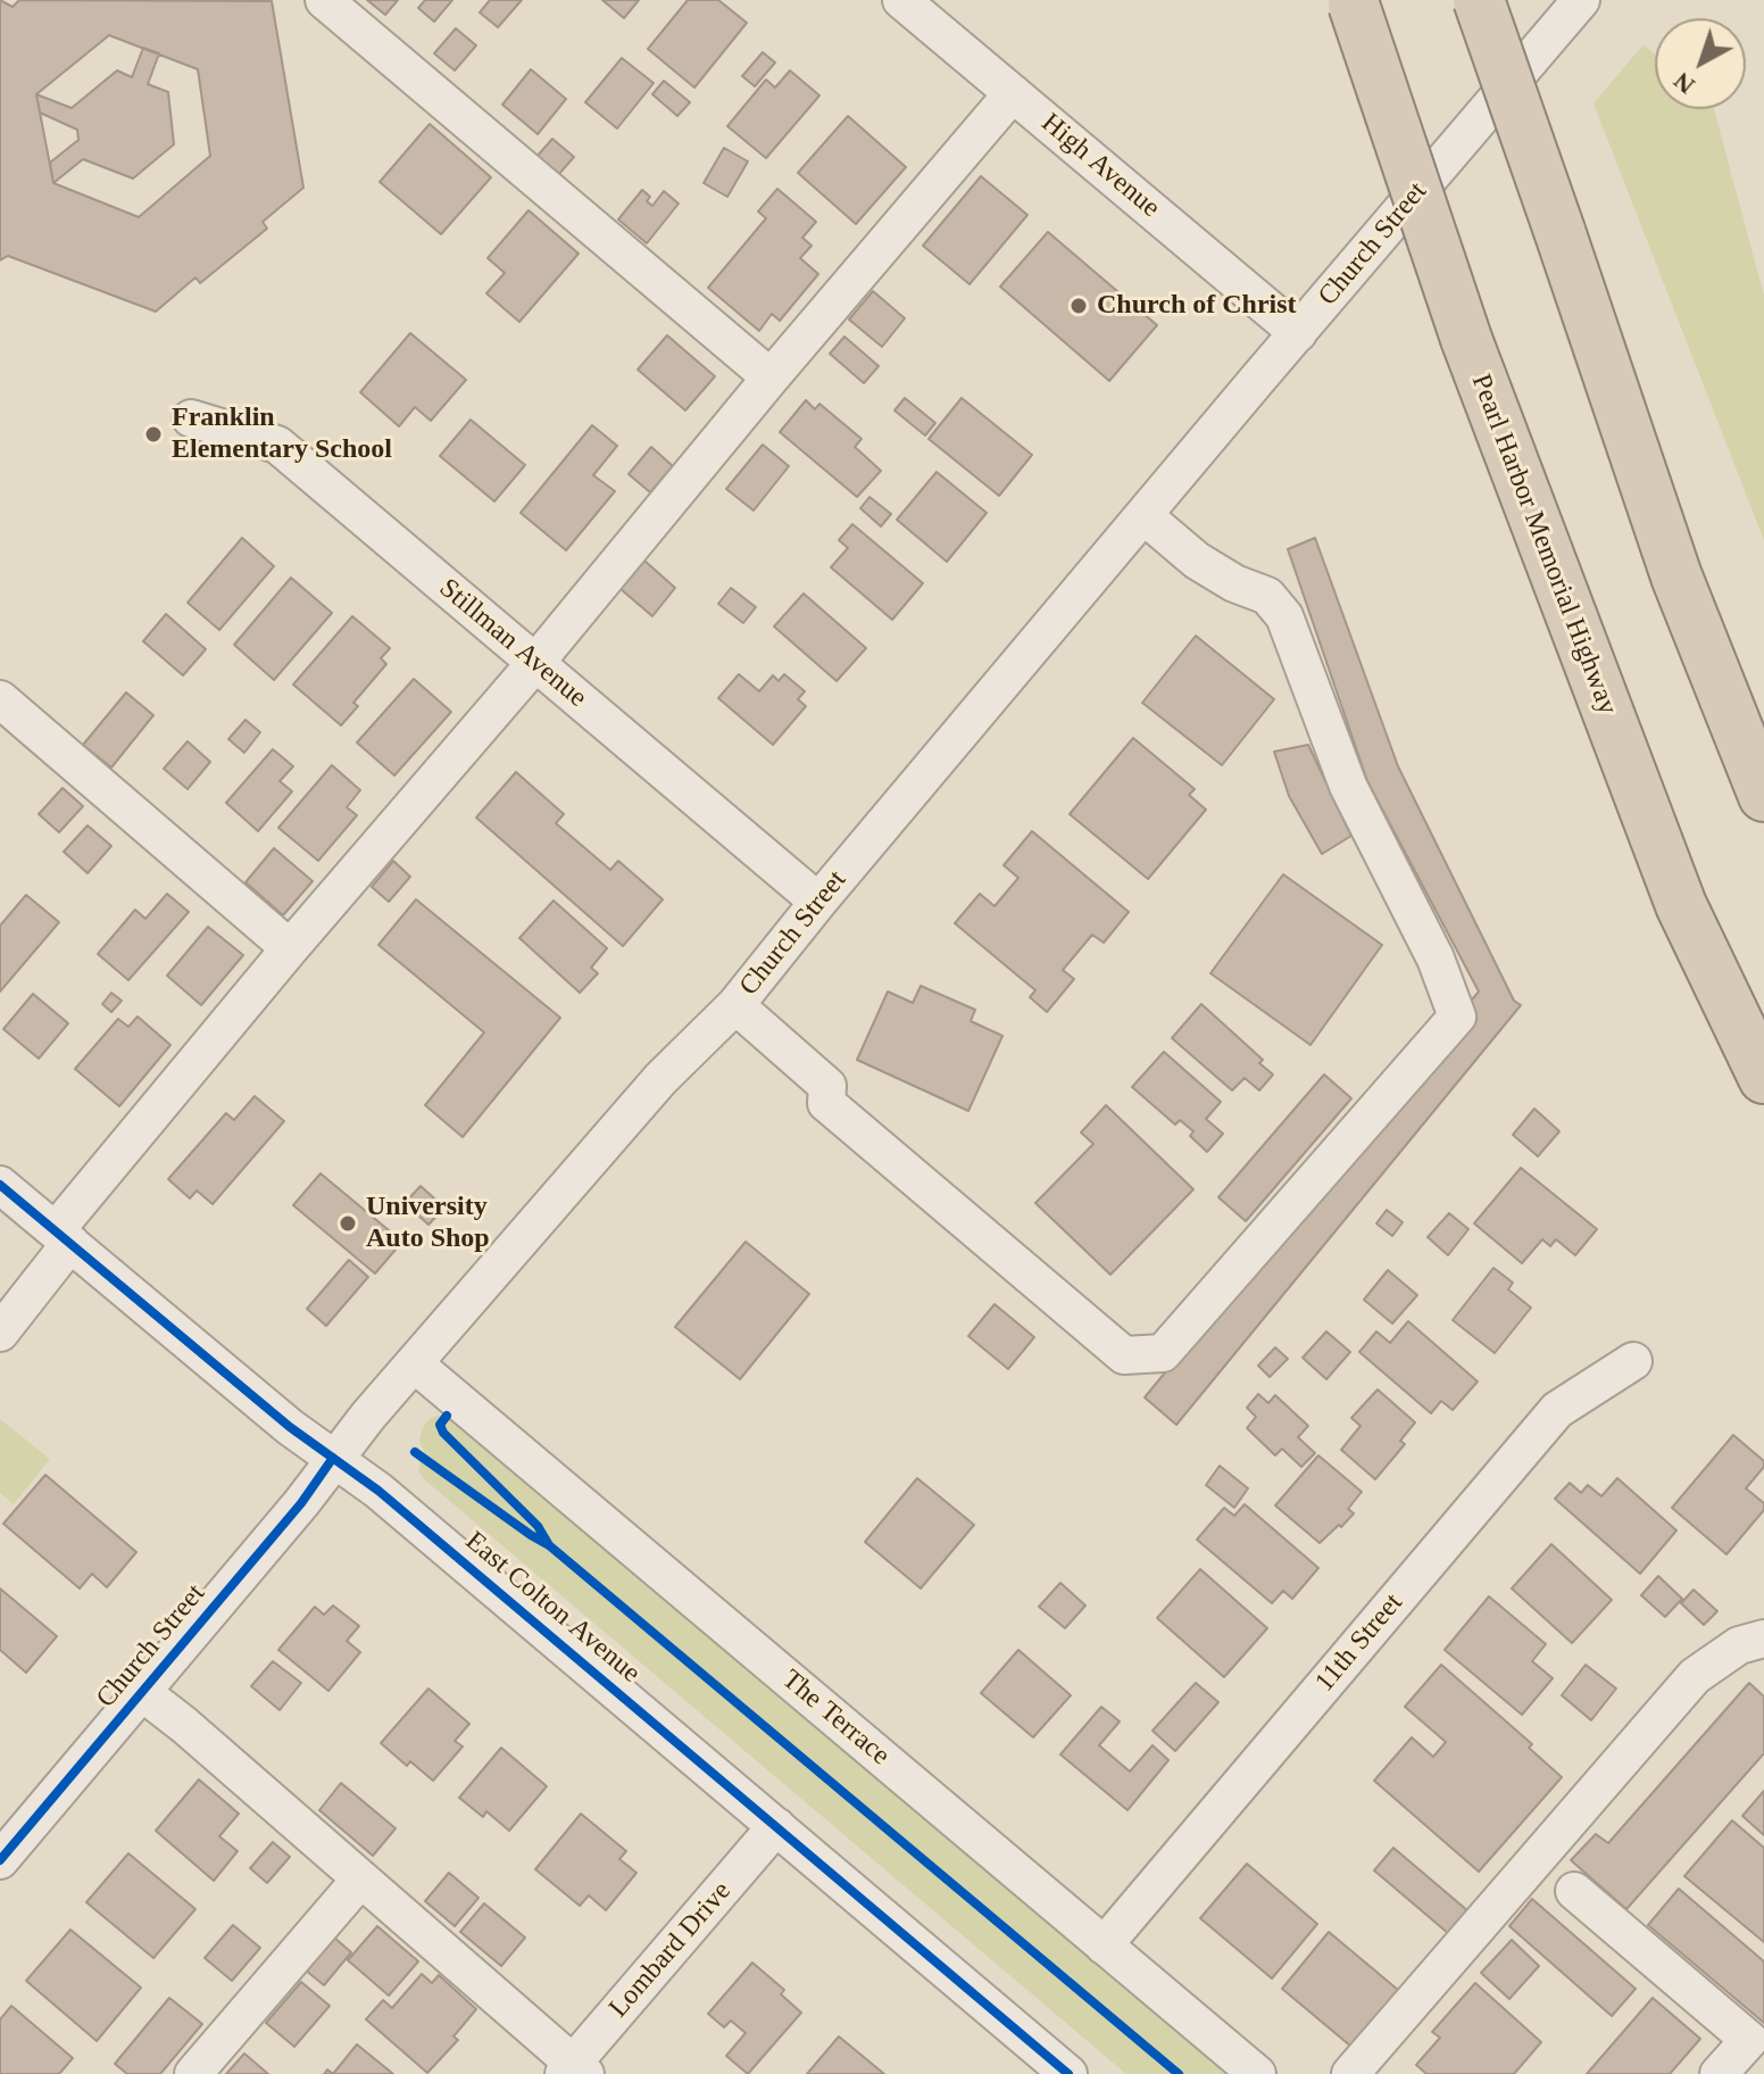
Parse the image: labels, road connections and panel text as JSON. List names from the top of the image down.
{
  "streets": {
    "highway": ["Pearl Harbor Memorial Highway"],
    "street": [
      "High Avenue",
      "Church Street",
      "Stillman Avenue",
      "East Colton Avenue",
      "11th Street",
      "The Terrace",
      "Lombard Drive"
    ]
  },
  "crossings": [
    ["High Avenue", "Church Street"],
    ["Church Street", "Stillman Avenue"],
    ["Church Street", "East Colton Avenue"],
    ["Church Street", "The Terrace"],
    ["East Colton Avenue", "Lombard Drive"],
    ["11th Street", "The Terrace"]
  ],
  "places": ["Church of Christ", "Franklin Elementary School", "University Auto Shop"],
  "north": "bottom left"
}
